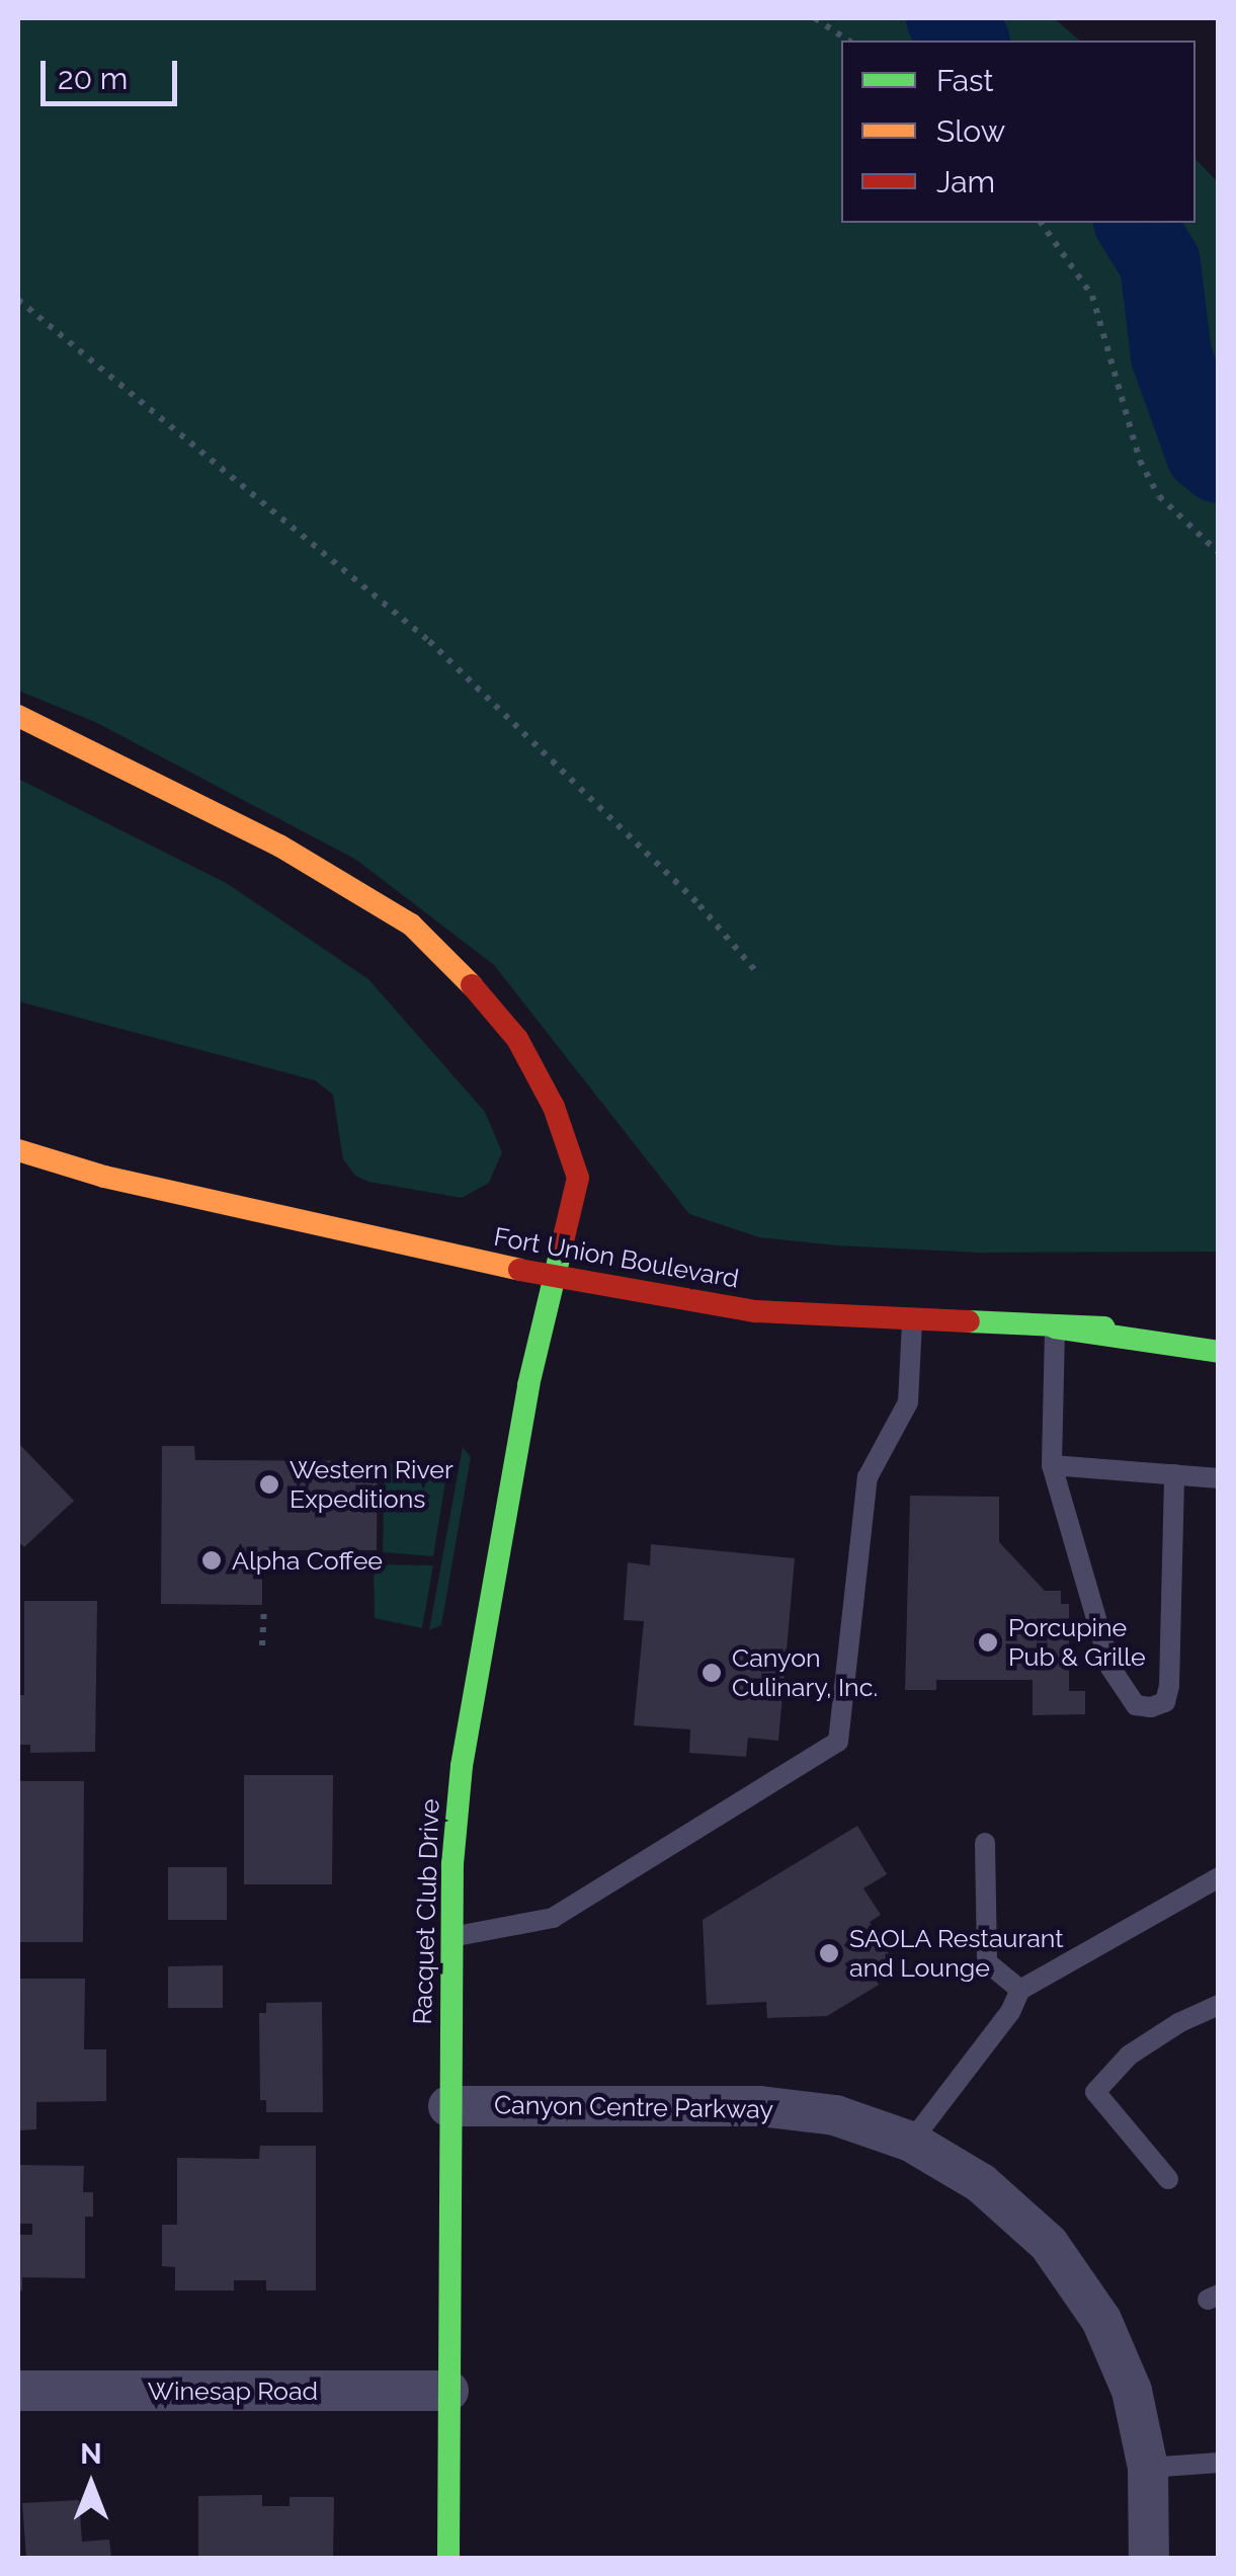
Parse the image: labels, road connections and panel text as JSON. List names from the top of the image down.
{
  "streets": {
    "street": [
      "Fort Union Boulevard",
      "Racquet Club Drive",
      "Canyon Centre Parkway",
      "Winesap Road"
    ]
  },
  "crossings": [
    ["Fort Union Boulevard", "Racquet Club Drive"],
    ["Racquet Club Drive", "Canyon Centre Parkway"],
    ["Racquet Club Drive", "Winesap Road"]
  ],
  "places": [
    "Western River Expeditions",
    "Alpha Coffee",
    "Porcupine Pub & Grille",
    "Canyon Culinary, Inc.",
    "SAOLA Restaurant and Lounge"
  ],
  "legend": ["Fast", "Slow", "Jam"],
  "scale_bar": "20 m",
  "north": "top"
}
